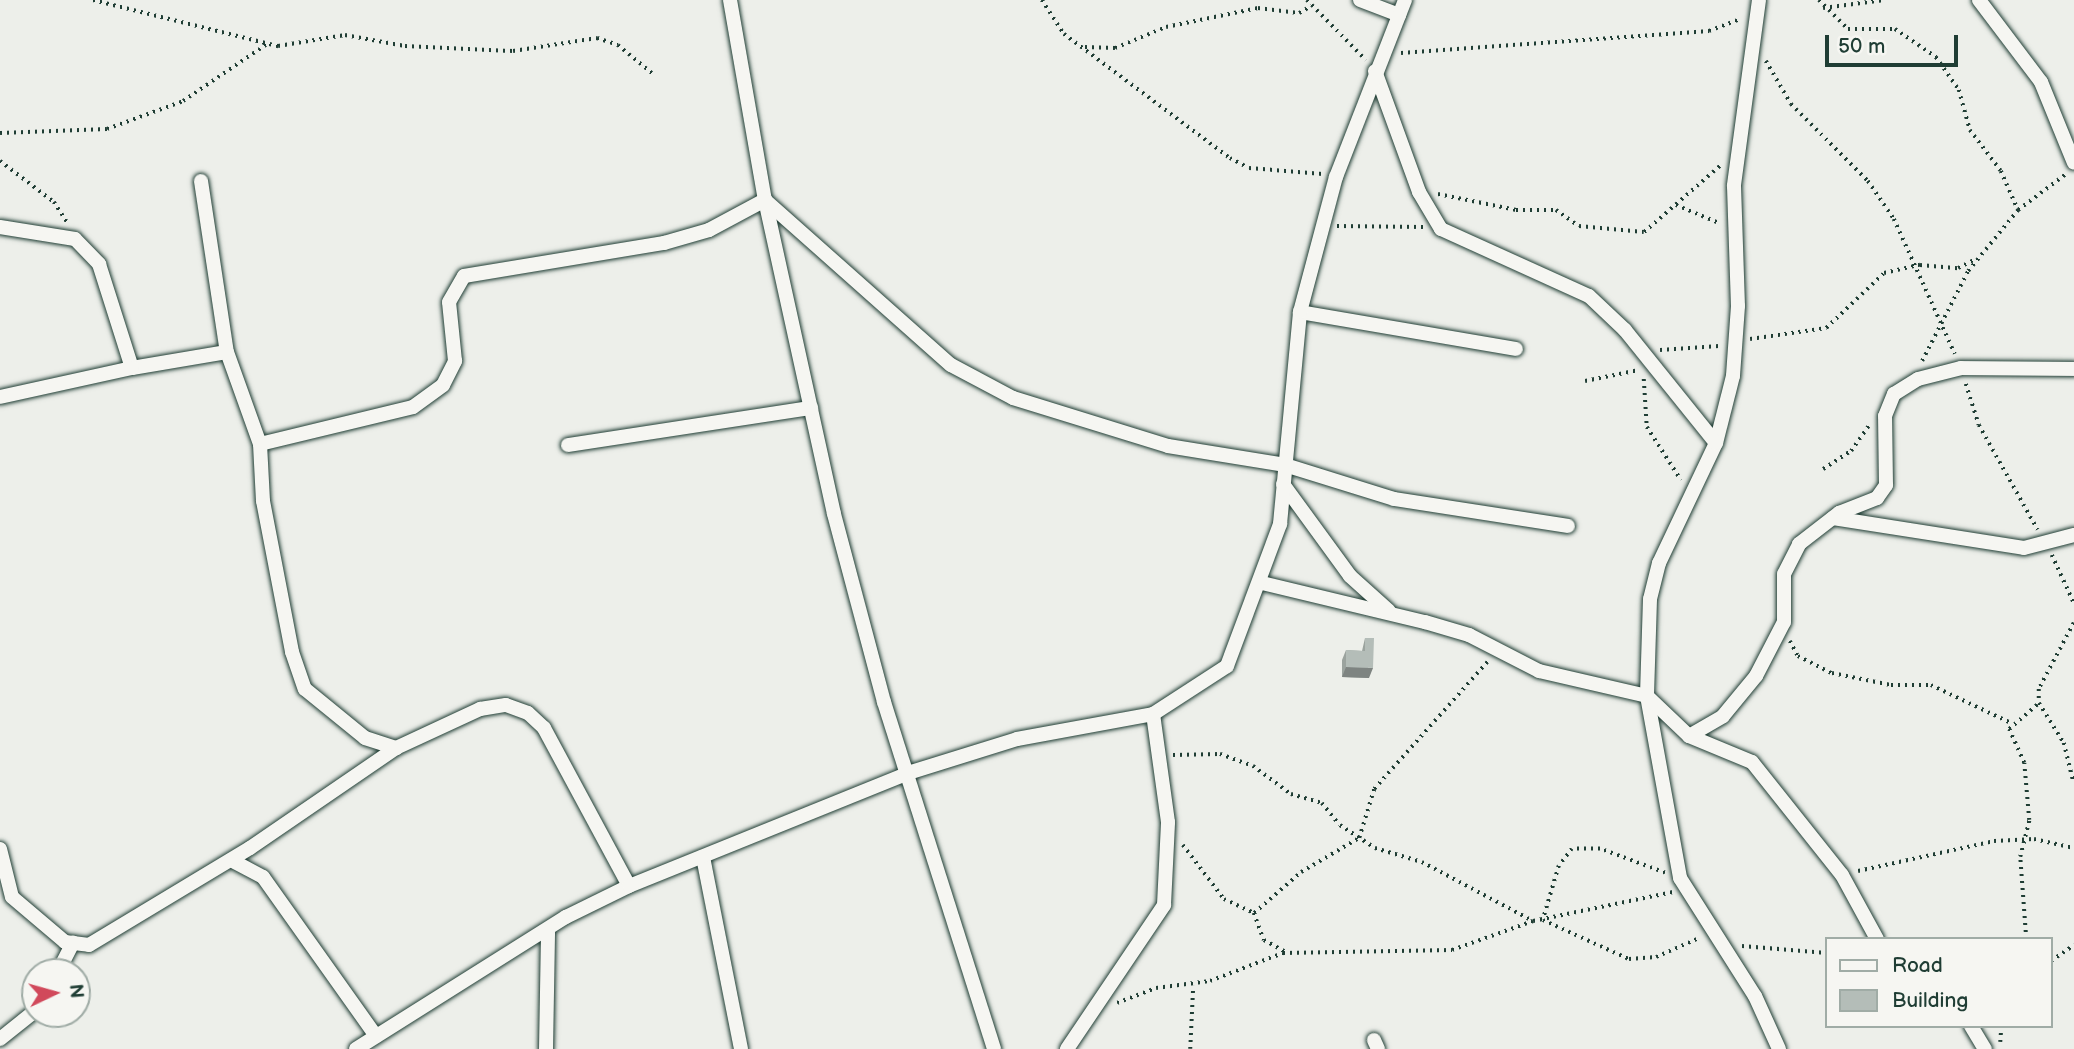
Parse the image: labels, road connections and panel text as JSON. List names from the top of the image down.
{
  "legend": ["Road", "Building"],
  "scale_bar": "50 m",
  "north": "right"
}
